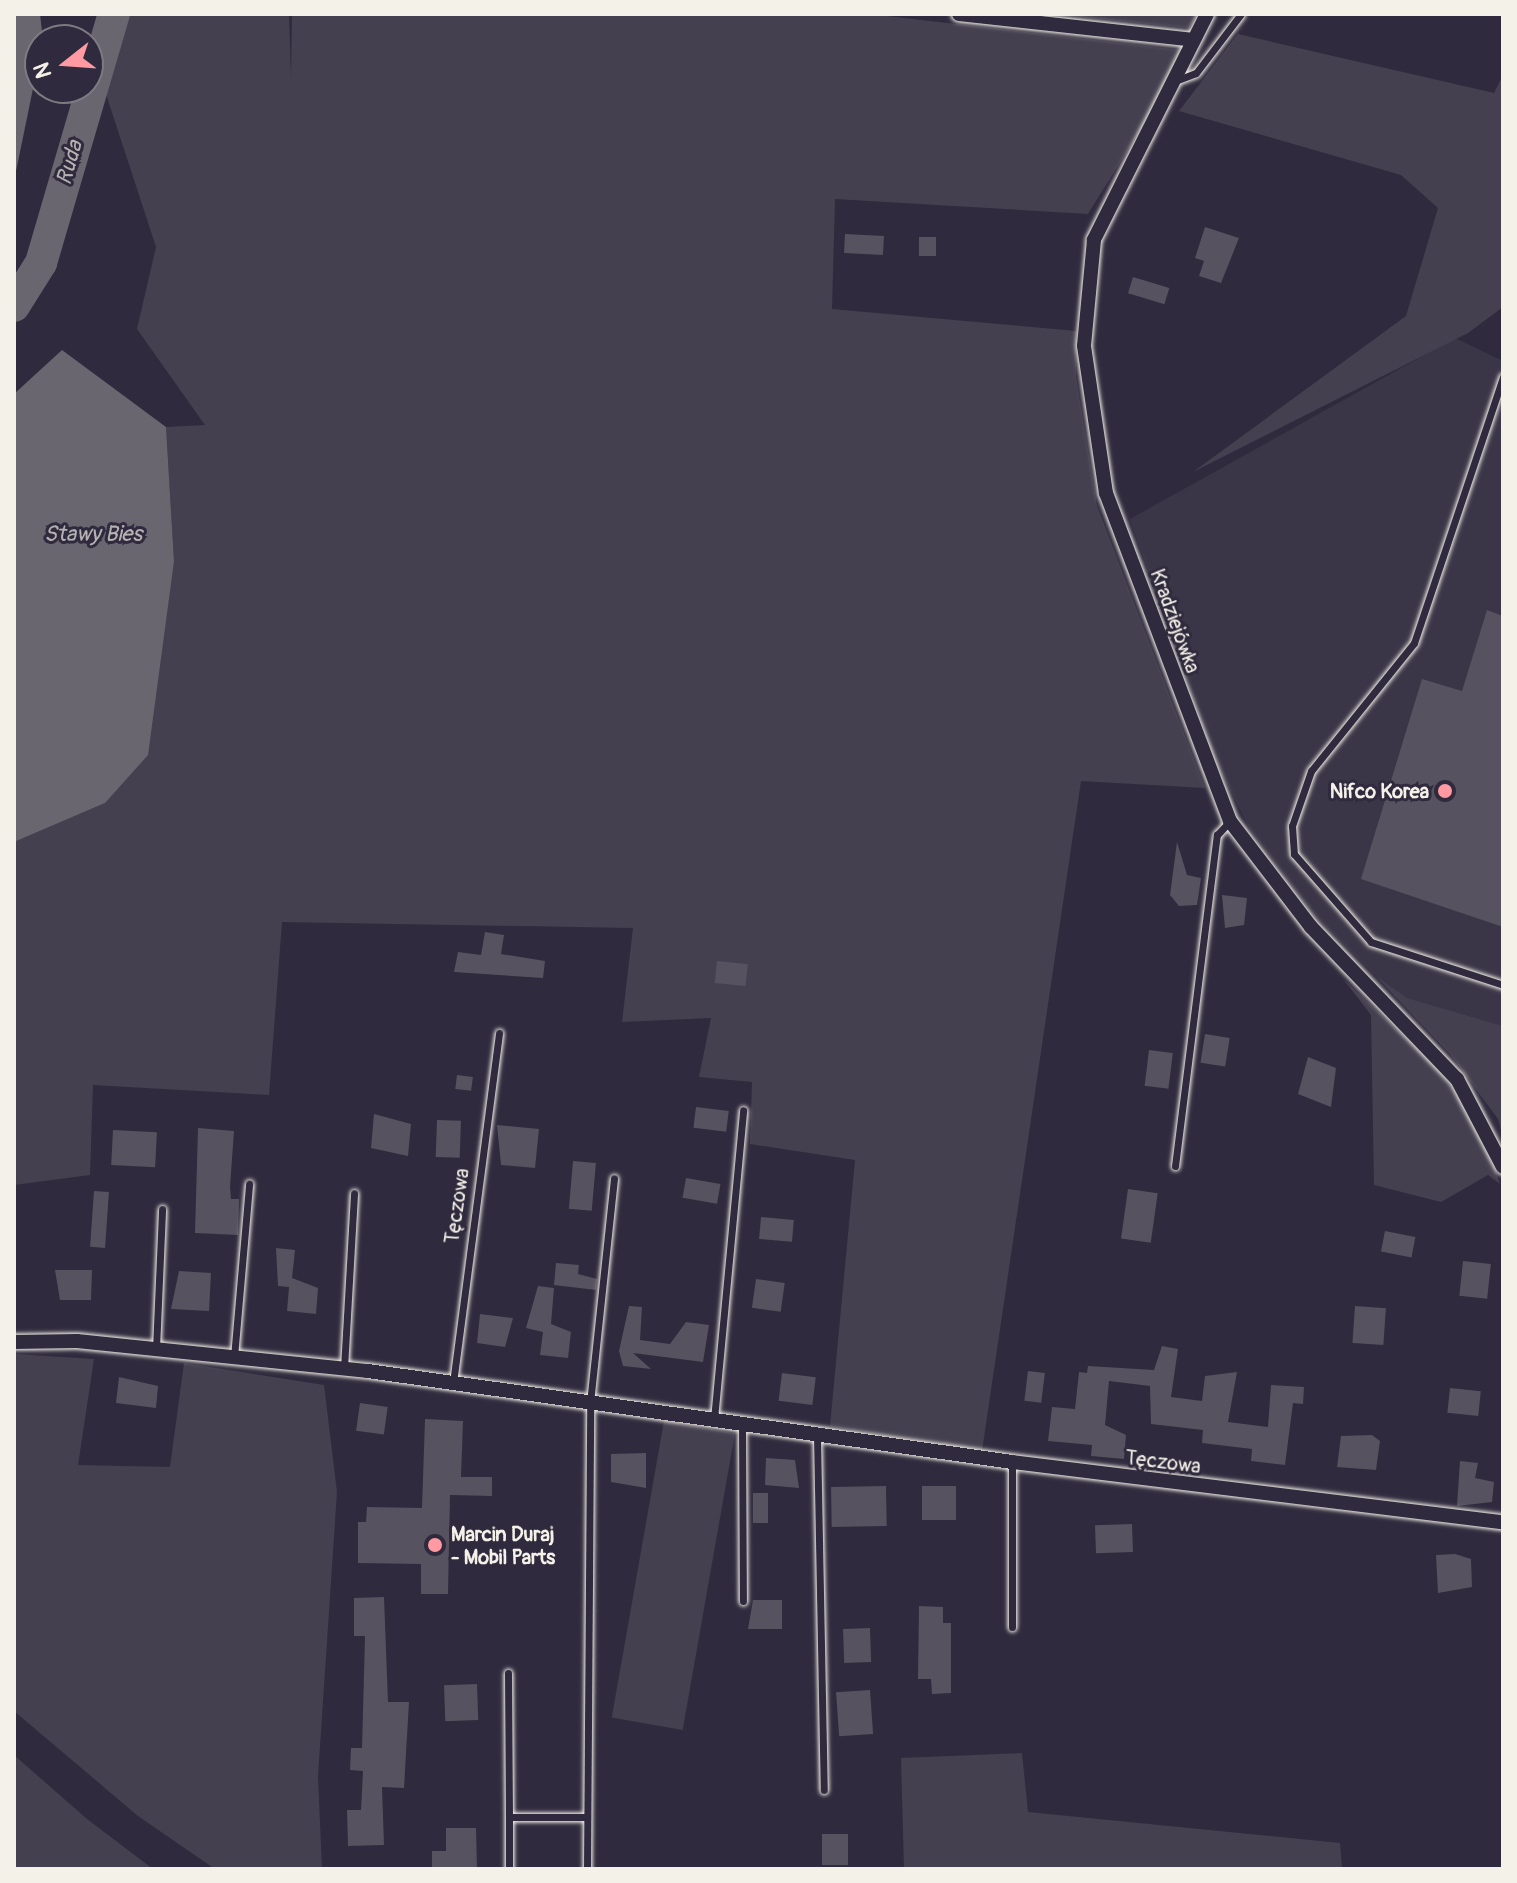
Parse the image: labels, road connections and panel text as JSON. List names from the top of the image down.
{
  "streets": {
    "street": ["Kradziejówka", "Tęczowa"]
  },
  "water": ["Ruda", "Stawy Bies"],
  "places": ["Nifco Korea", "Marcin Duraj - Mobil Parts"],
  "north": "left"
}
